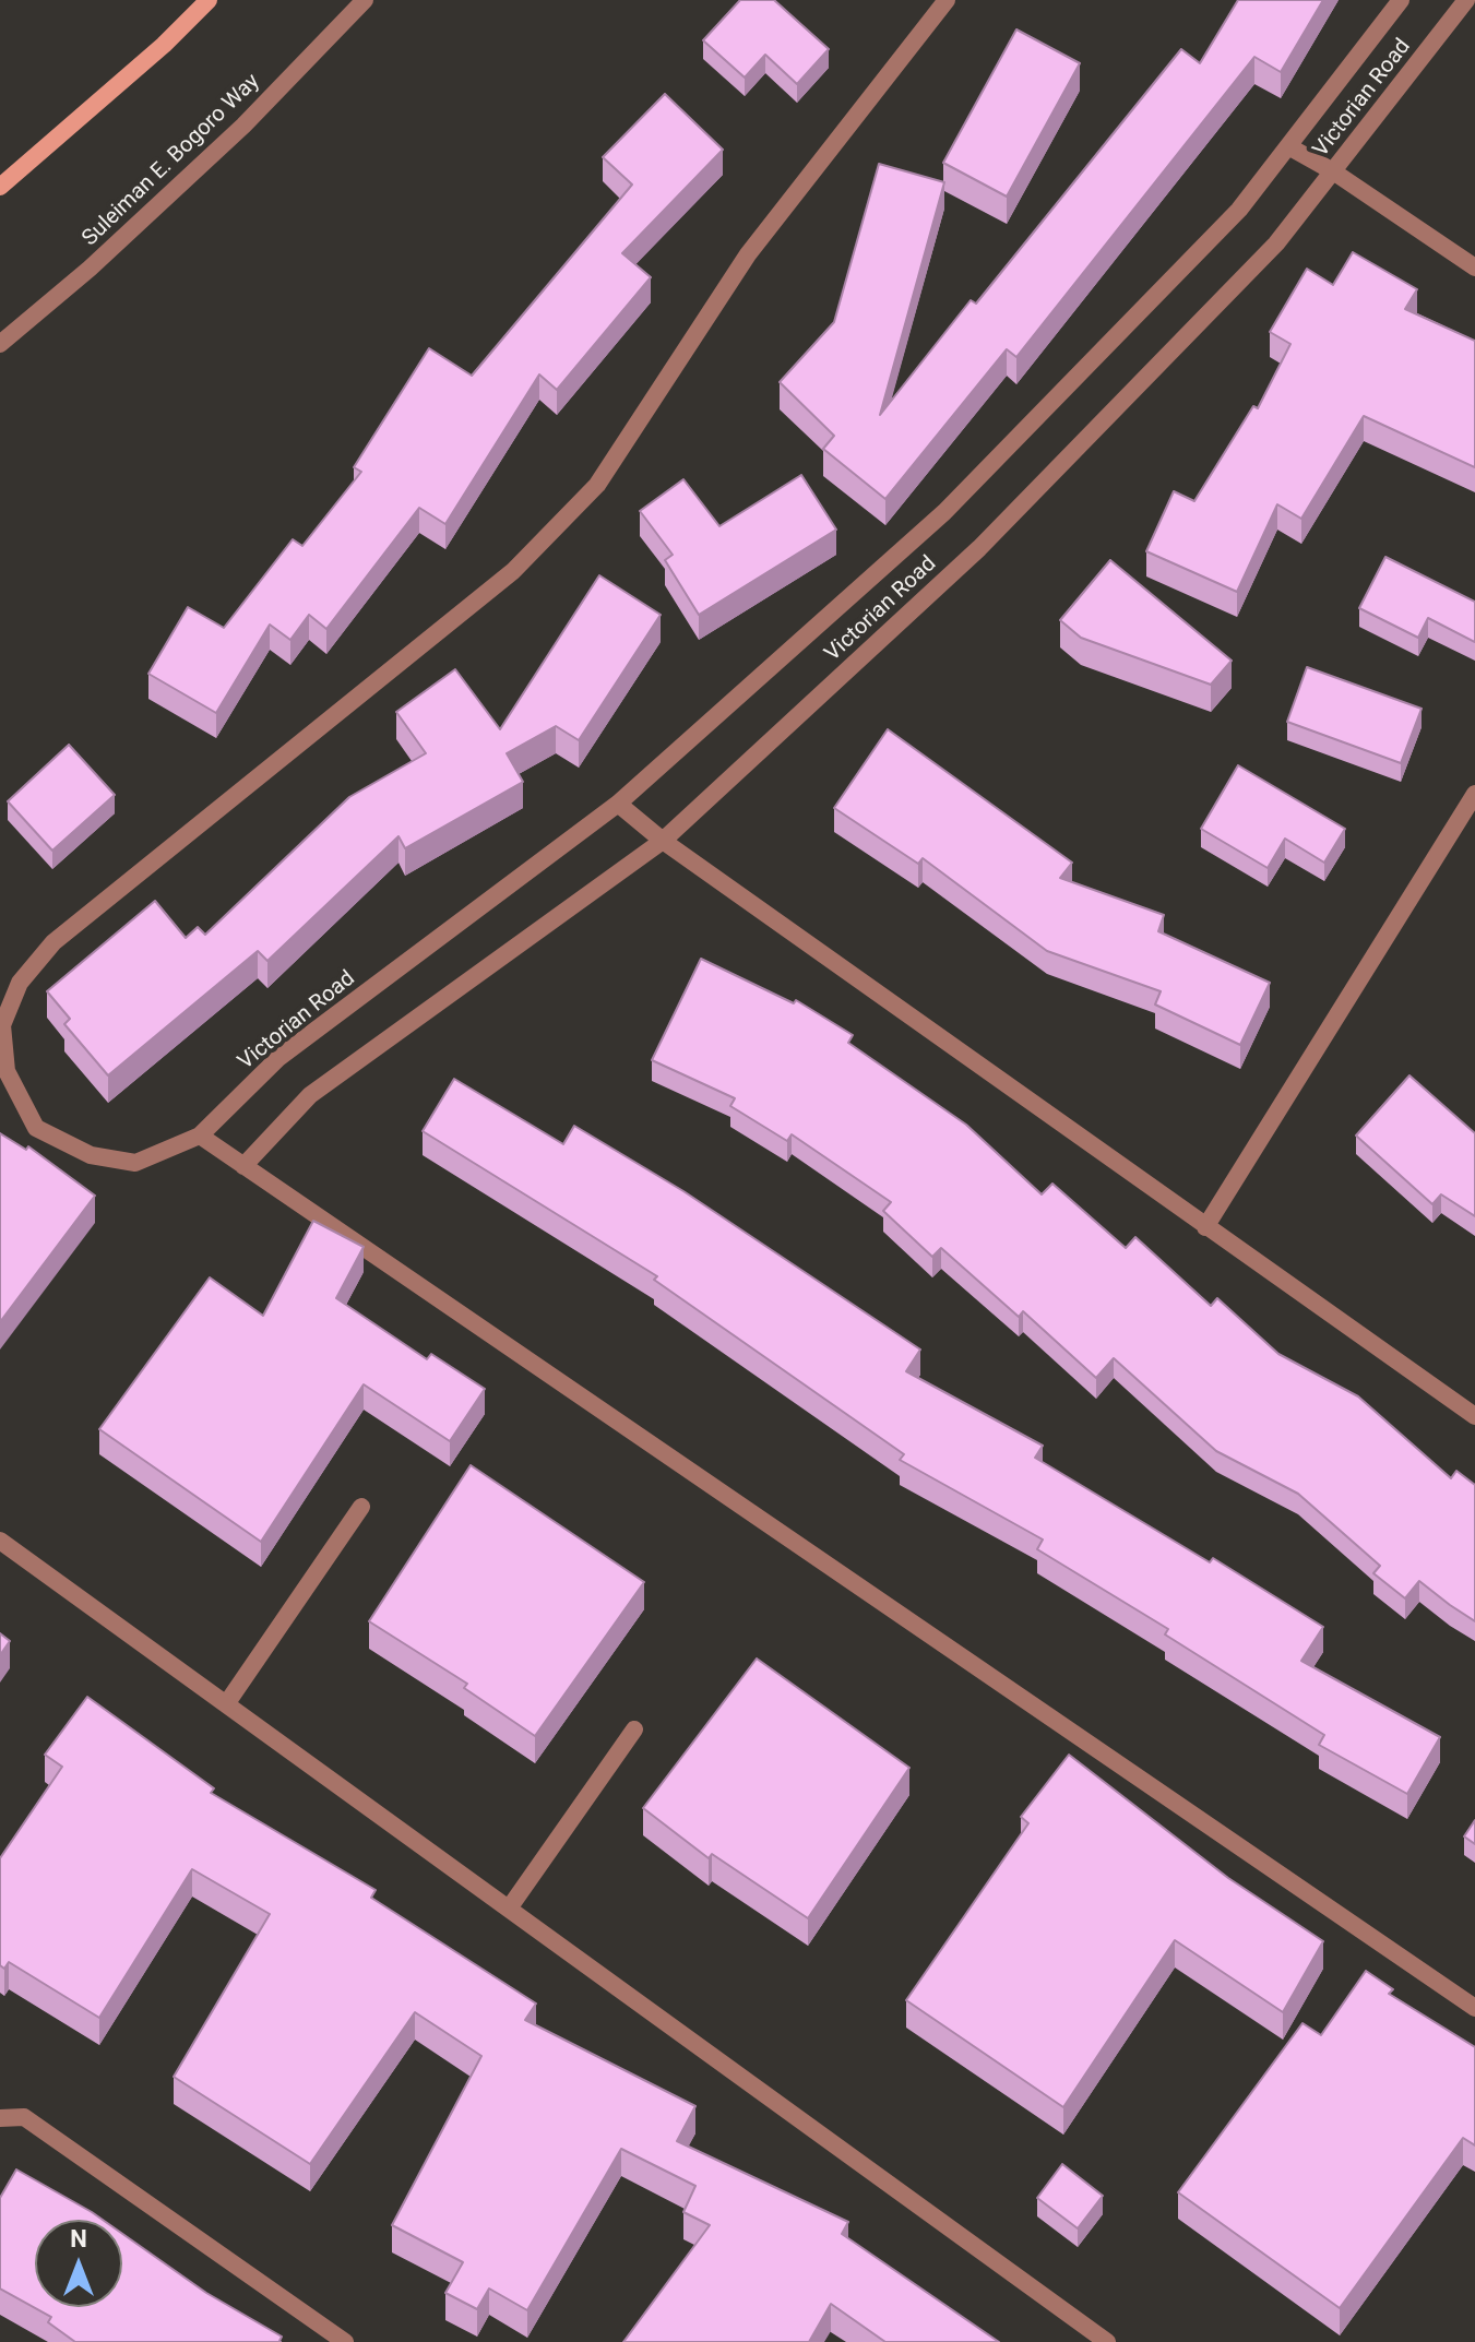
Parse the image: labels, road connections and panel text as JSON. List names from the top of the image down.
{
  "streets": {
    "street": ["Victorian Road", "Suleiman E. Bogoro Way"]
  },
  "north": "top"
}
